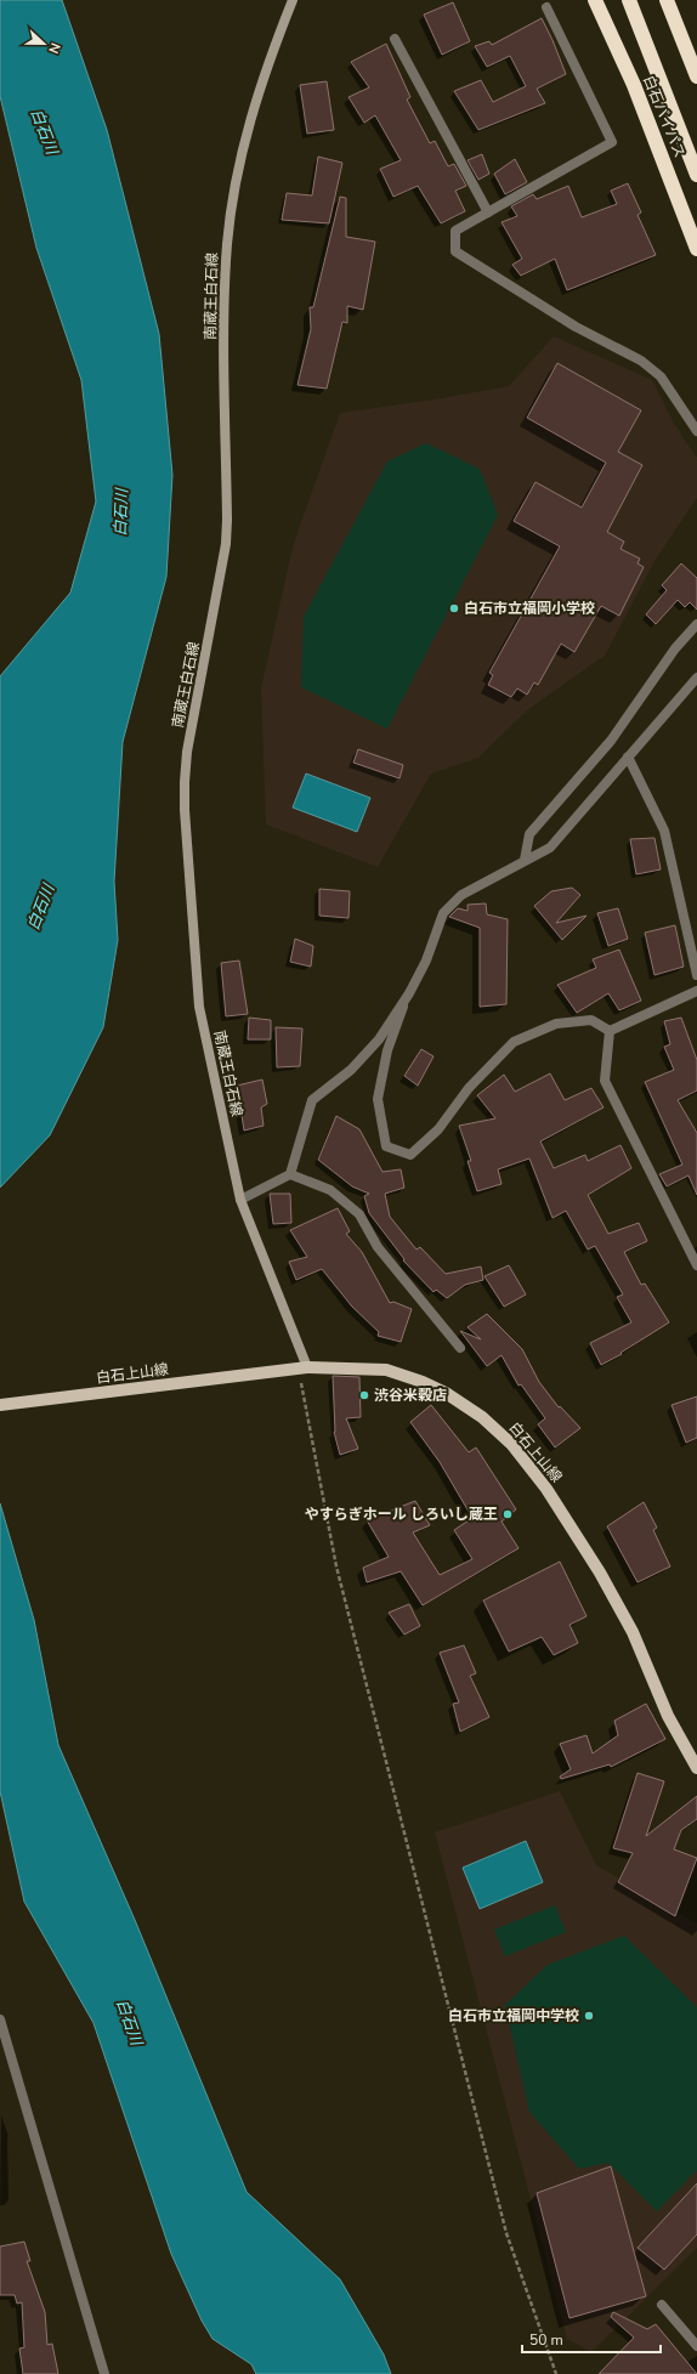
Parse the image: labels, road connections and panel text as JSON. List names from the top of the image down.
{
  "streets": {
    "highway": ["白石バイパス"],
    "main road": ["南蔵王白石線", "白石上山線"]
  },
  "crossings": [
    ["南蔵王白石線", "白石上山線"]
  ],
  "water": ["白石川"],
  "places": [
    "白石市立福岡小学校",
    "渋谷米穀店",
    "やすらぎホール しろいし蔵王",
    "白石市立福岡中学校"
  ],
  "scale_bar": "50 m",
  "north": "right"
}
